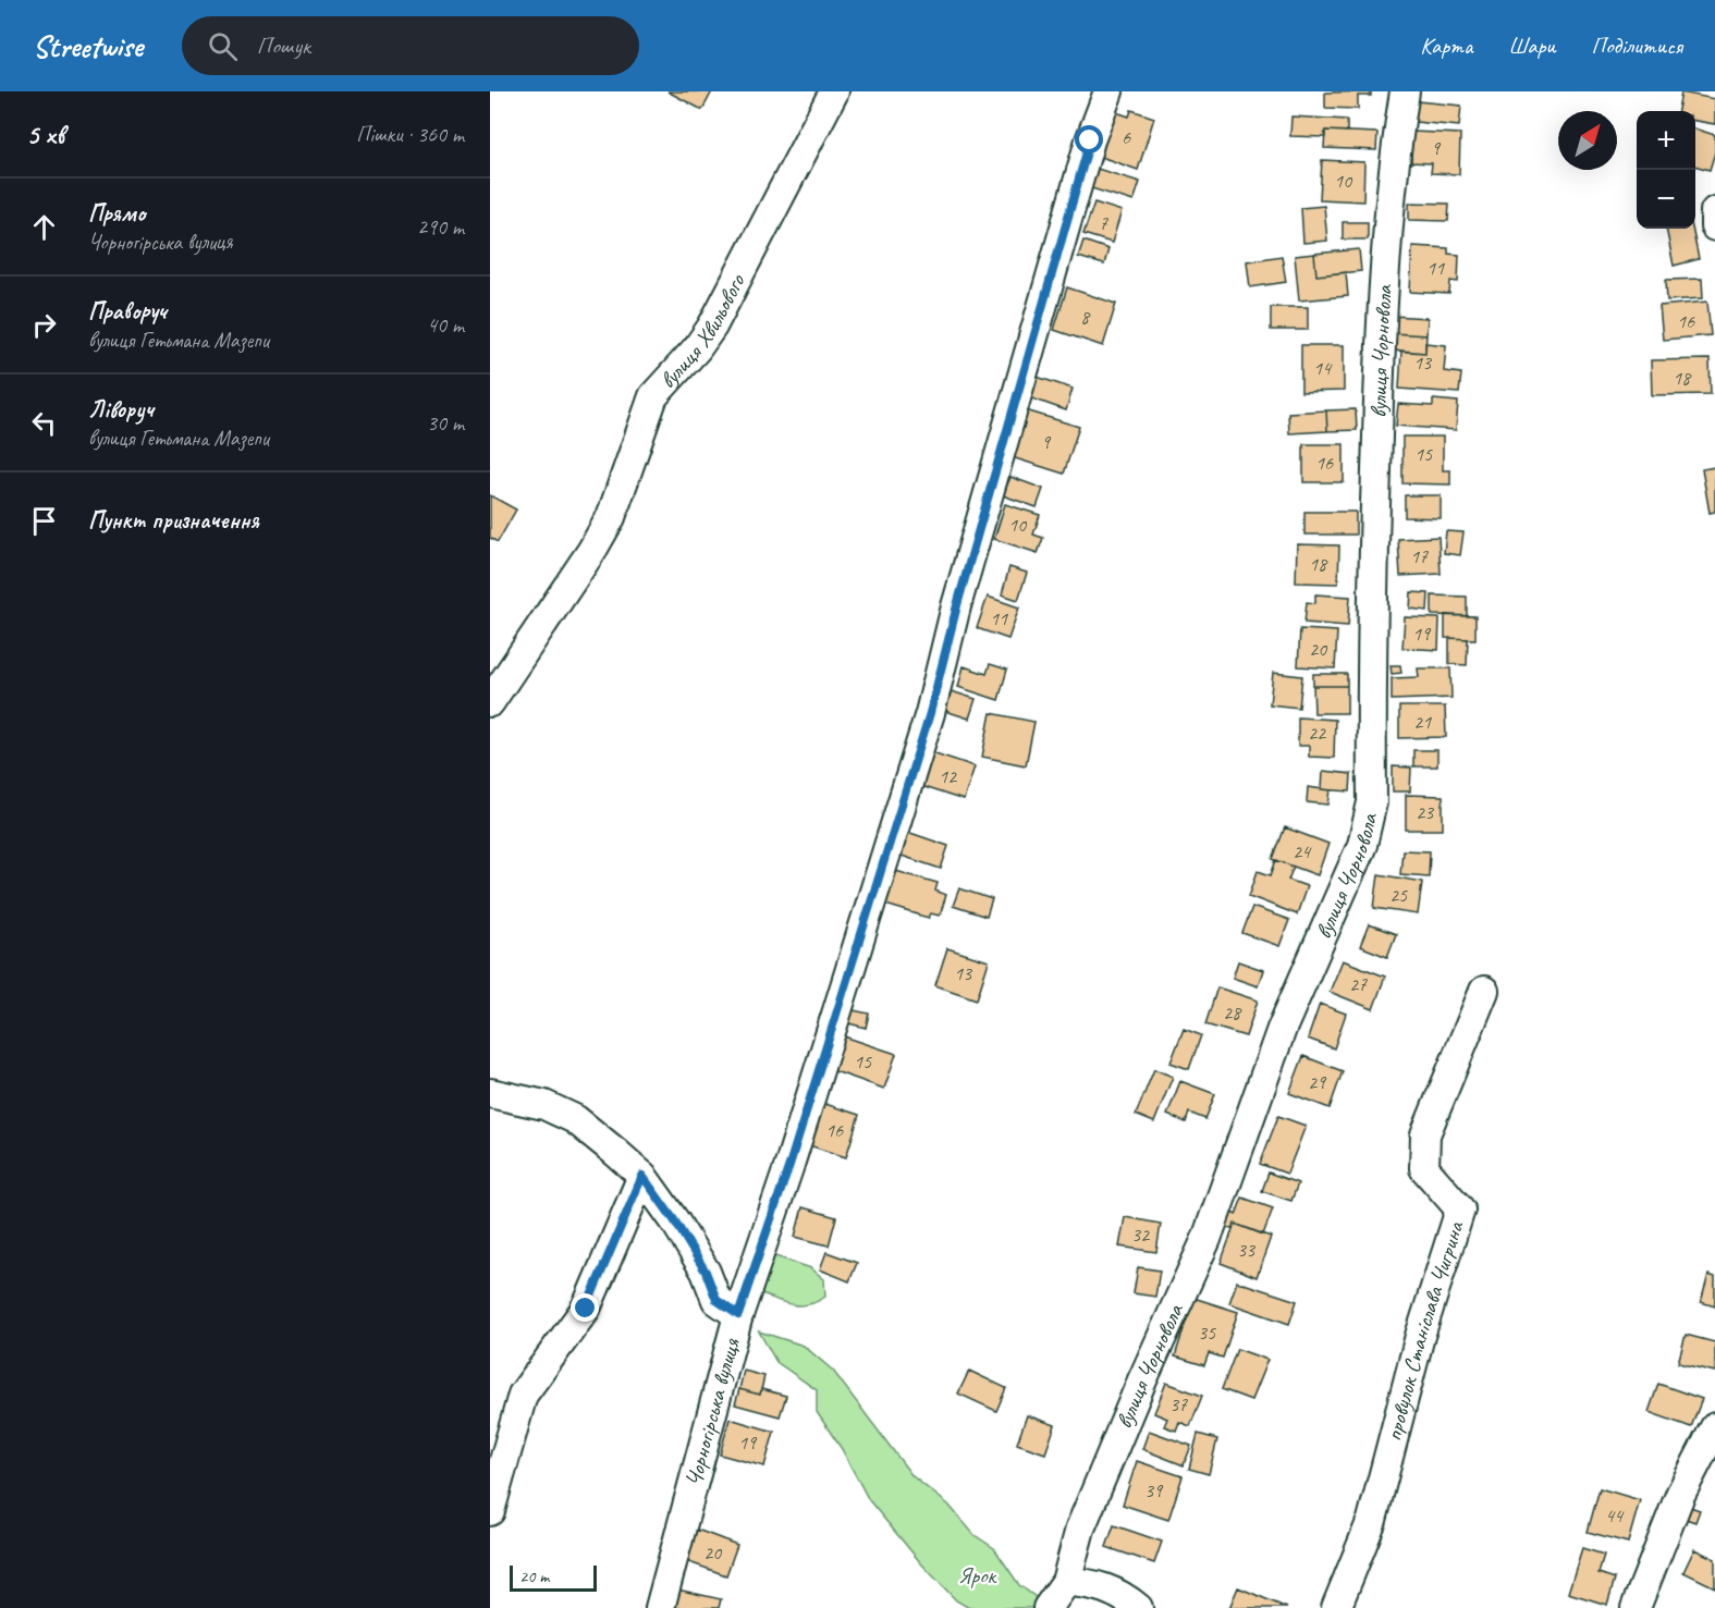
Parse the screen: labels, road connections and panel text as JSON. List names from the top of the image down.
{
  "streets": {
    "street": [
      "вулиця Хвильового",
      "вулиця Чорновола",
      "провулок Станіслава Чигрина",
      "Чорногірська вулиця"
    ]
  },
  "parks": ["Ярок"],
  "house_numbers": [
    "6",
    "9",
    "10",
    "7",
    "11",
    "8",
    "16",
    "13",
    "14",
    "18",
    "9",
    "15",
    "16",
    "10",
    "17",
    "18",
    "11",
    "19",
    "20",
    "21",
    "22",
    "12",
    "23",
    "24",
    "25",
    "13",
    "27",
    "28",
    "15",
    "29",
    "16",
    "32",
    "33",
    "35",
    "37",
    "19",
    "39",
    "44",
    "20"
  ],
  "scale_bar": "20 m",
  "north": "top right",
  "page": {
    "header": "Streetwise",
    "search": "Пошук",
    "nav": ["Карта", "Шари", "Поділитися"],
    "heading": ["5 хв", "Пішки · 360 m"],
    "map_buttons": ["+", "−"],
    "list": [
      ["Прямо", "Чорногірська вулиця", "290 m"],
      ["Праворуч", "вулиця Гетьмана Мазепи", "40 m"],
      ["Ліворуч", "вулиця Гетьмана Мазепи", "30 m"],
      "Пункт призначення"
    ],
    "scale": "20 m"
  }
}
